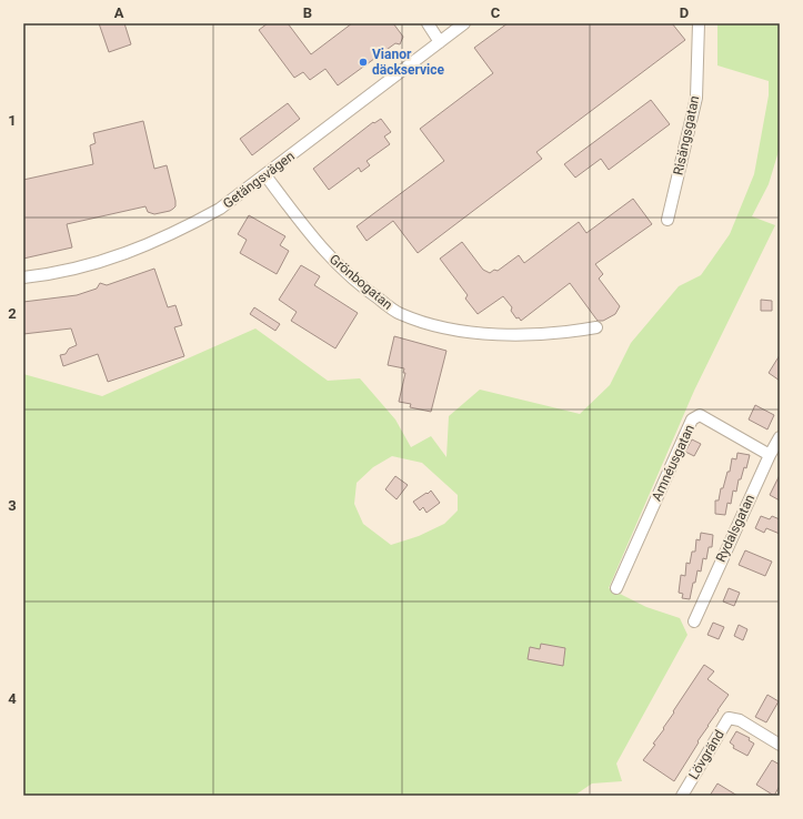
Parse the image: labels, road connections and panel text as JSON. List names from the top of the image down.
{
  "streets": {
    "street": [
      "Risängsgatan",
      "Getängsvägen",
      "Grönbogatan",
      "Amnéusgatan",
      "Rydalsgatan",
      "Lövgränd"
    ]
  },
  "crossings": [
    ["Getängsvägen", "Grönbogatan"],
    ["Amnéusgatan", "Rydalsgatan"]
  ],
  "places": ["Vianor däckservice"],
  "grid": {
    "columns": [
      "A",
      "B",
      "C",
      "D"
    ],
    "rows": [
      "1",
      "2",
      "3",
      "4"
    ]
  }
}
